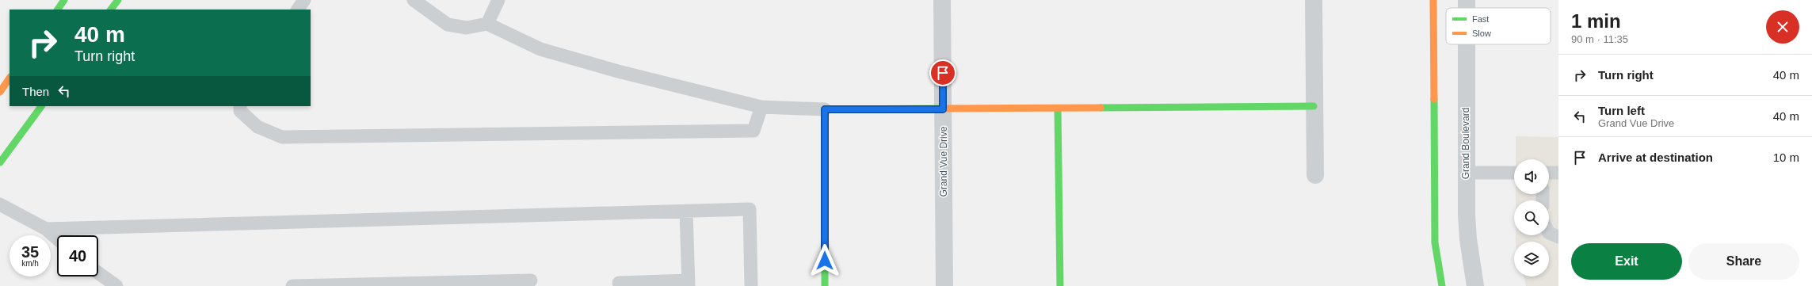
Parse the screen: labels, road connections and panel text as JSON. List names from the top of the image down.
{
  "streets": {
    "street": ["Grand Boulevard", "Grand Vue Drive"]
  },
  "legend": ["Fast", "Slow"],
  "page": {
    "heading": ["1 min", "90 m · 11:35"],
    "turn": ["40 m", "Turn right"],
    "list": [
      {
        "name": "Turn right",
        "value": "40 m"
      },
      {
        "name": "Turn left",
        "note": "Grand Vue Drive",
        "value": "40 m"
      },
      {
        "name": "Arrive at destination",
        "value": "10 m"
      }
    ],
    "then": "Then",
    "speed": "35 km/h",
    "limit": "40",
    "buttons": ["Exit", "Share"]
  }
}
